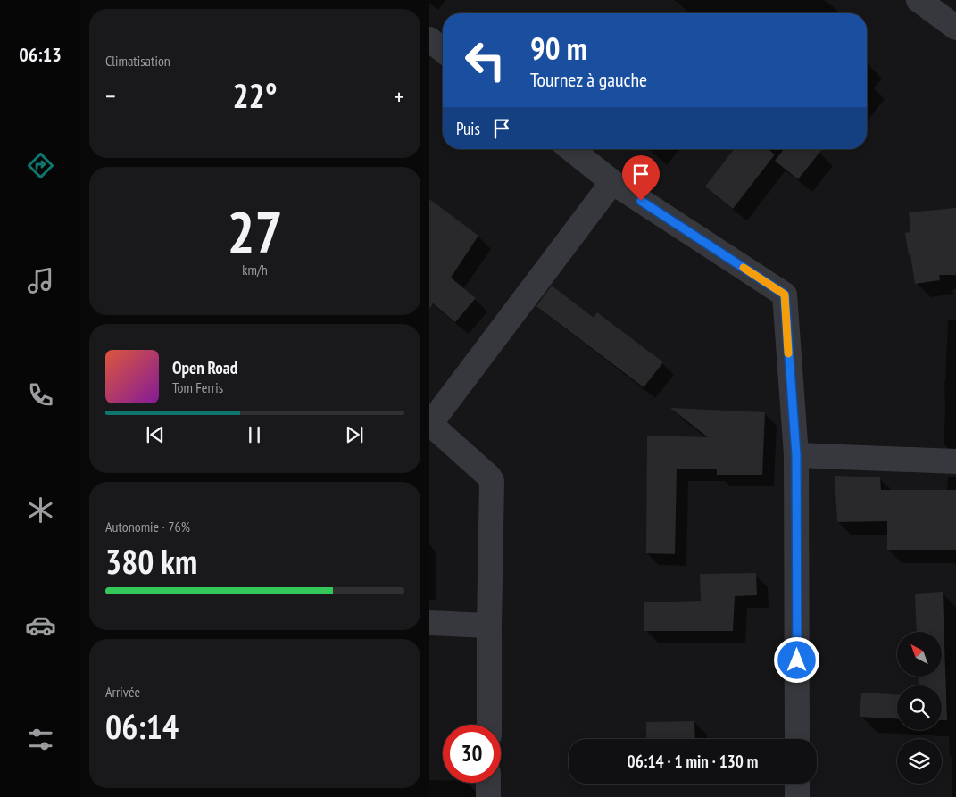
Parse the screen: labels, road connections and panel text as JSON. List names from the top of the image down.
{
  "north": "top left",
  "page": {
    "tabs": "06:13",
    "tile": [
      "Climatisation",
      ["27", "km/h"],
      ["Autonomie · 76%", "380 km"],
      ["Arrivée", "06:14"]
    ],
    "turn": ["90 m", "Tournez à gauche"],
    "heat": ["−", "22°", "+"],
    "then": "Puis",
    "song": ["Open Road", "Tom Ferris"],
    "limit": "30",
    "trip": "06:14 · 1 min · 130 m"
  }
}
